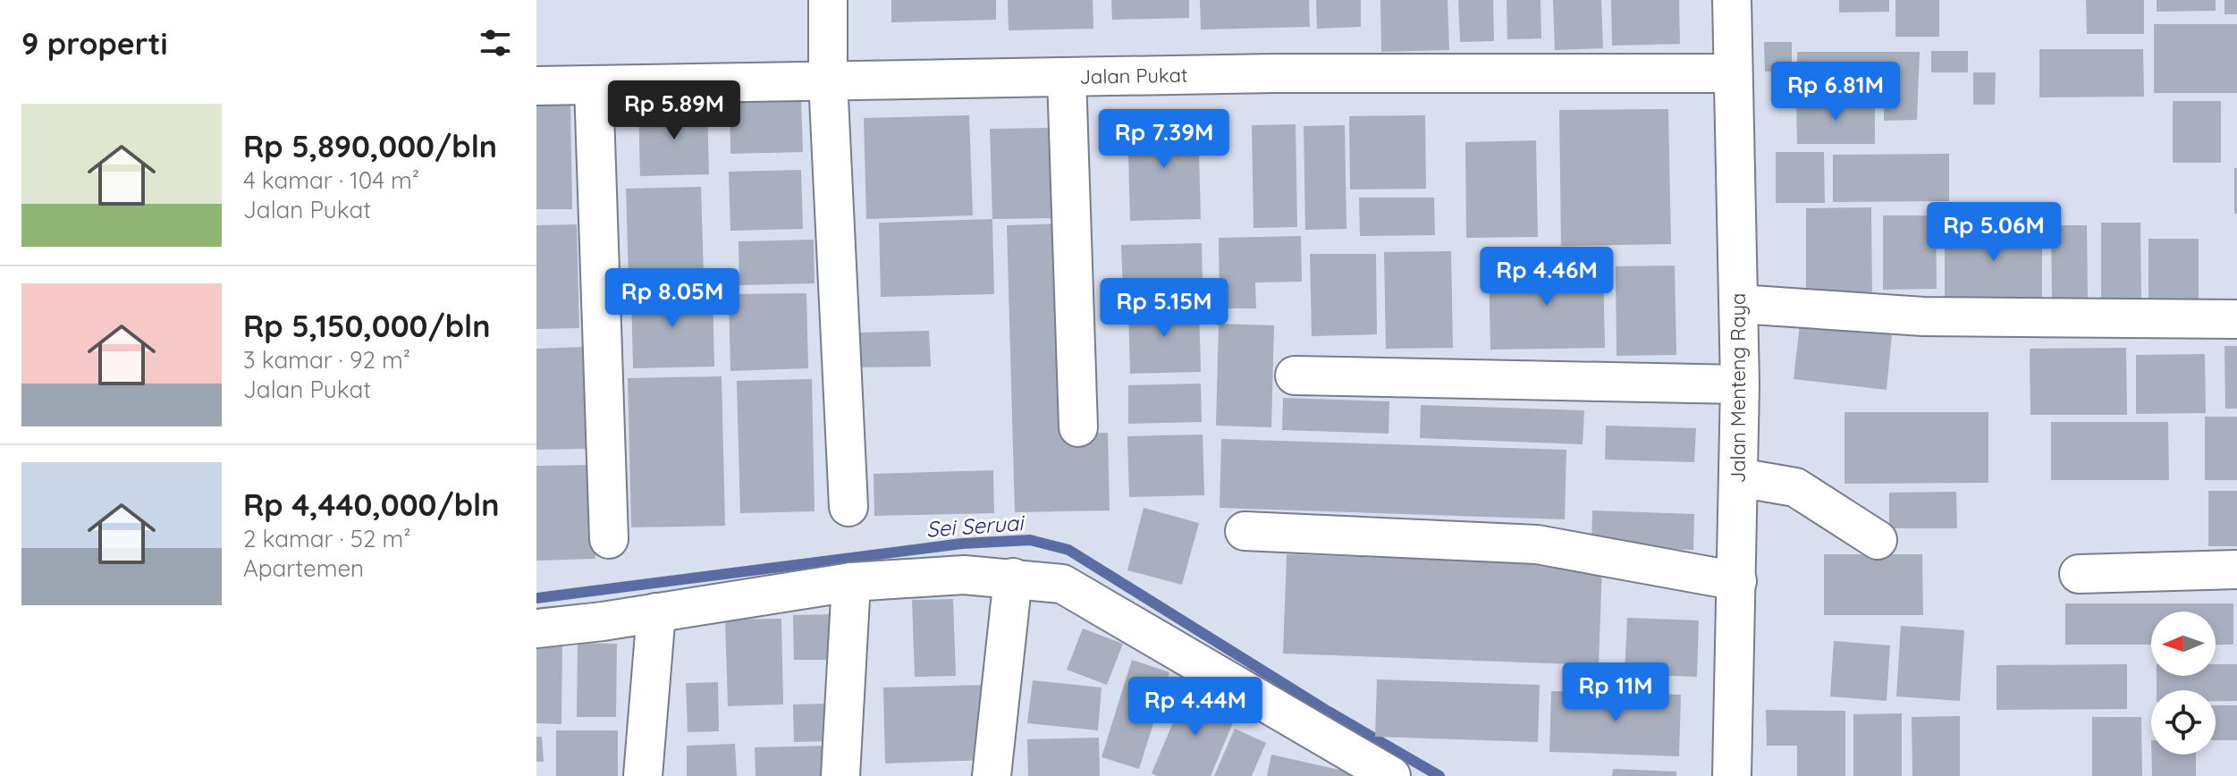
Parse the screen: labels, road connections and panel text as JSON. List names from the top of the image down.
{
  "streets": {
    "street": ["Jalan Pukat", "Jalan Menteng Raya"]
  },
  "crossings": [
    ["Jalan Pukat", "Jalan Menteng Raya"]
  ],
  "water": ["Sei Seruai"],
  "north": "left",
  "page": {
    "heading": "9 properti",
    "price": [
      "Rp 6.81M",
      "Rp 5.89M",
      "Rp 7.39M",
      "Rp 5.06M",
      "Rp 4.46M",
      "Rp 8.05M",
      "Rp 5.15M",
      "Rp 11M",
      "Rp 4.44M"
    ],
    "list": [
      {
        "name": "Rp 5,890,000/bln",
        "note": "4 kamar · 104 m² · Jalan Pukat"
      },
      {
        "name": "Rp 5,150,000/bln",
        "note": "3 kamar · 92 m² · Jalan Pukat"
      },
      {
        "name": "Rp 4,440,000/bln",
        "note": "2 kamar · 52 m² · Apartemen"
      }
    ]
  }
}
